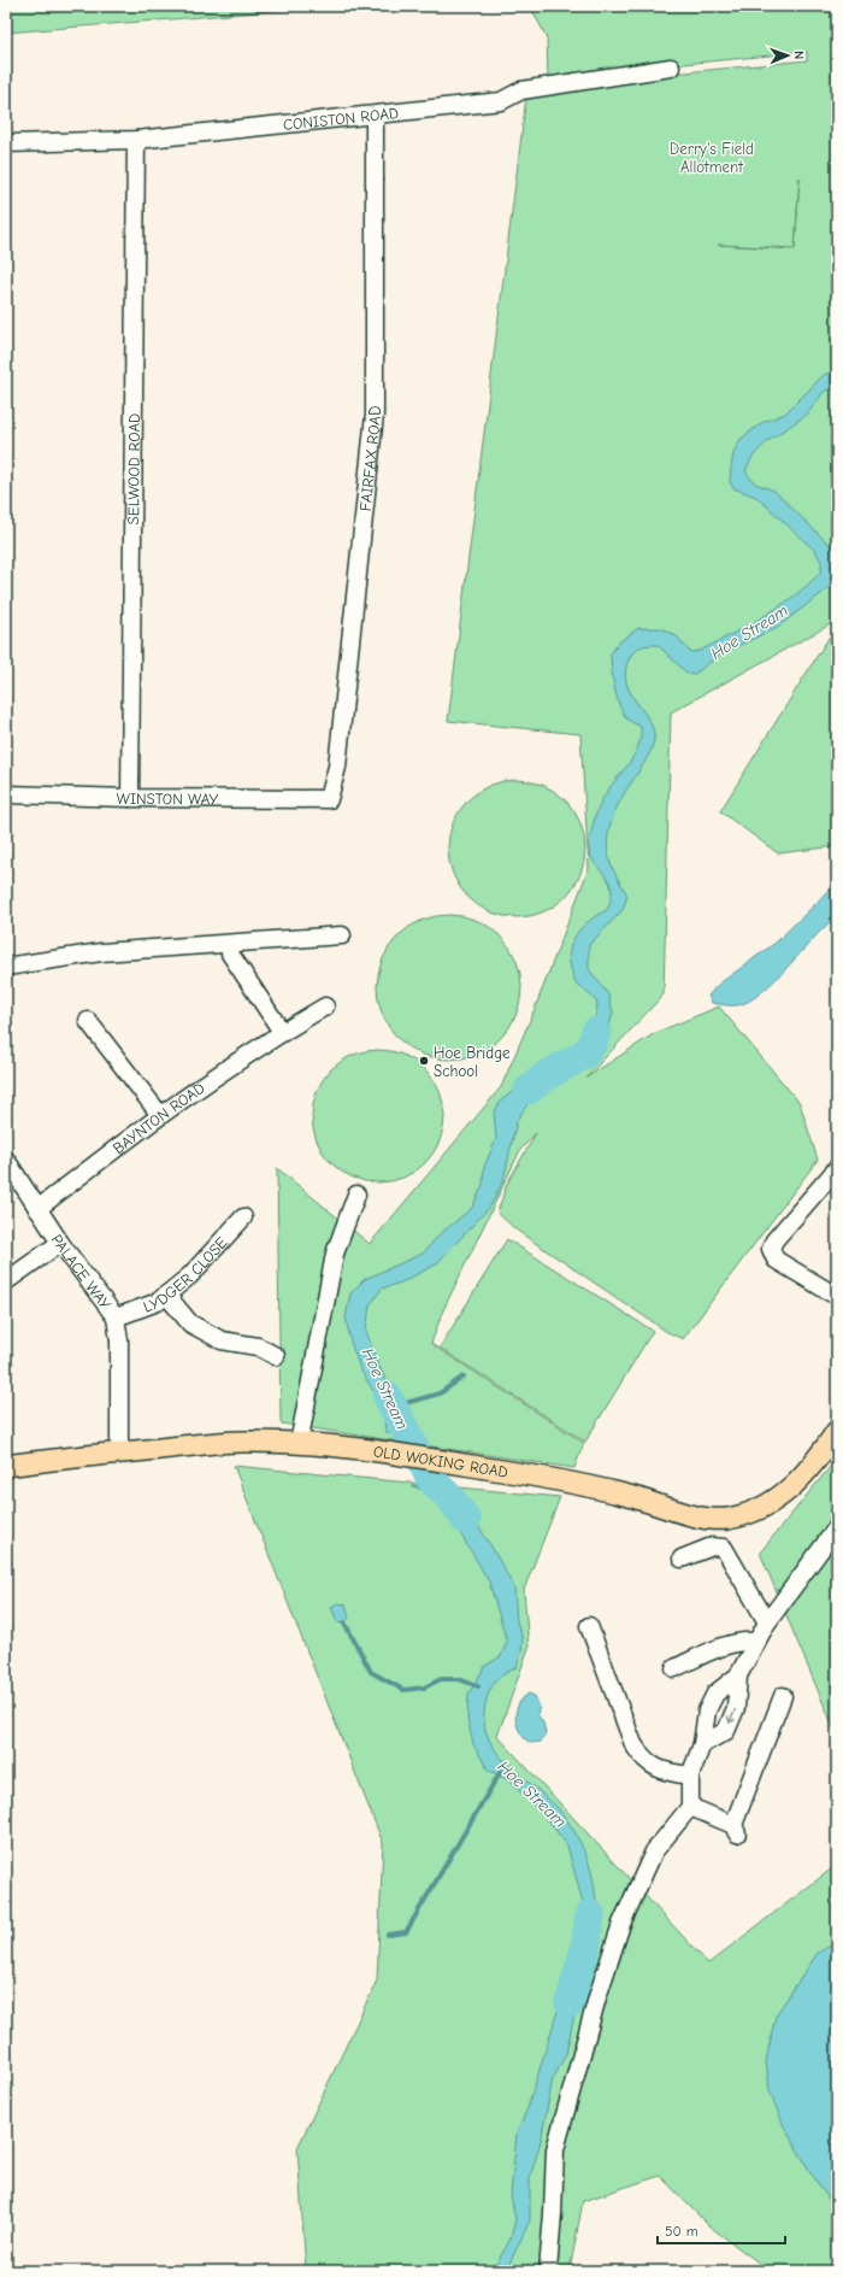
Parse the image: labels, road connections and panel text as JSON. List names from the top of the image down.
{
  "streets": {
    "main road": ["OLD WOKING ROAD"],
    "street": [
      "CONISTON ROAD",
      "FAIRFAX ROAD",
      "SELWOOD ROAD",
      "WINSTON WAY",
      "BAYNTON ROAD",
      "PALACE WAY",
      "LYDGER CLOSE"
    ]
  },
  "crossings": [
    ["CONISTON ROAD", "FAIRFAX ROAD"],
    ["CONISTON ROAD", "SELWOOD ROAD"],
    ["FAIRFAX ROAD", "WINSTON WAY"],
    ["SELWOOD ROAD", "WINSTON WAY"],
    ["BAYNTON ROAD", "PALACE WAY"],
    ["PALACE WAY", "LYDGER CLOSE"],
    ["PALACE WAY", "OLD WOKING ROAD"]
  ],
  "water": ["Hoe Stream"],
  "parks": ["Derry's Field Allotment"],
  "places": ["Hoe Bridge School"],
  "scale_bar": "50 m",
  "north": "right"
}
